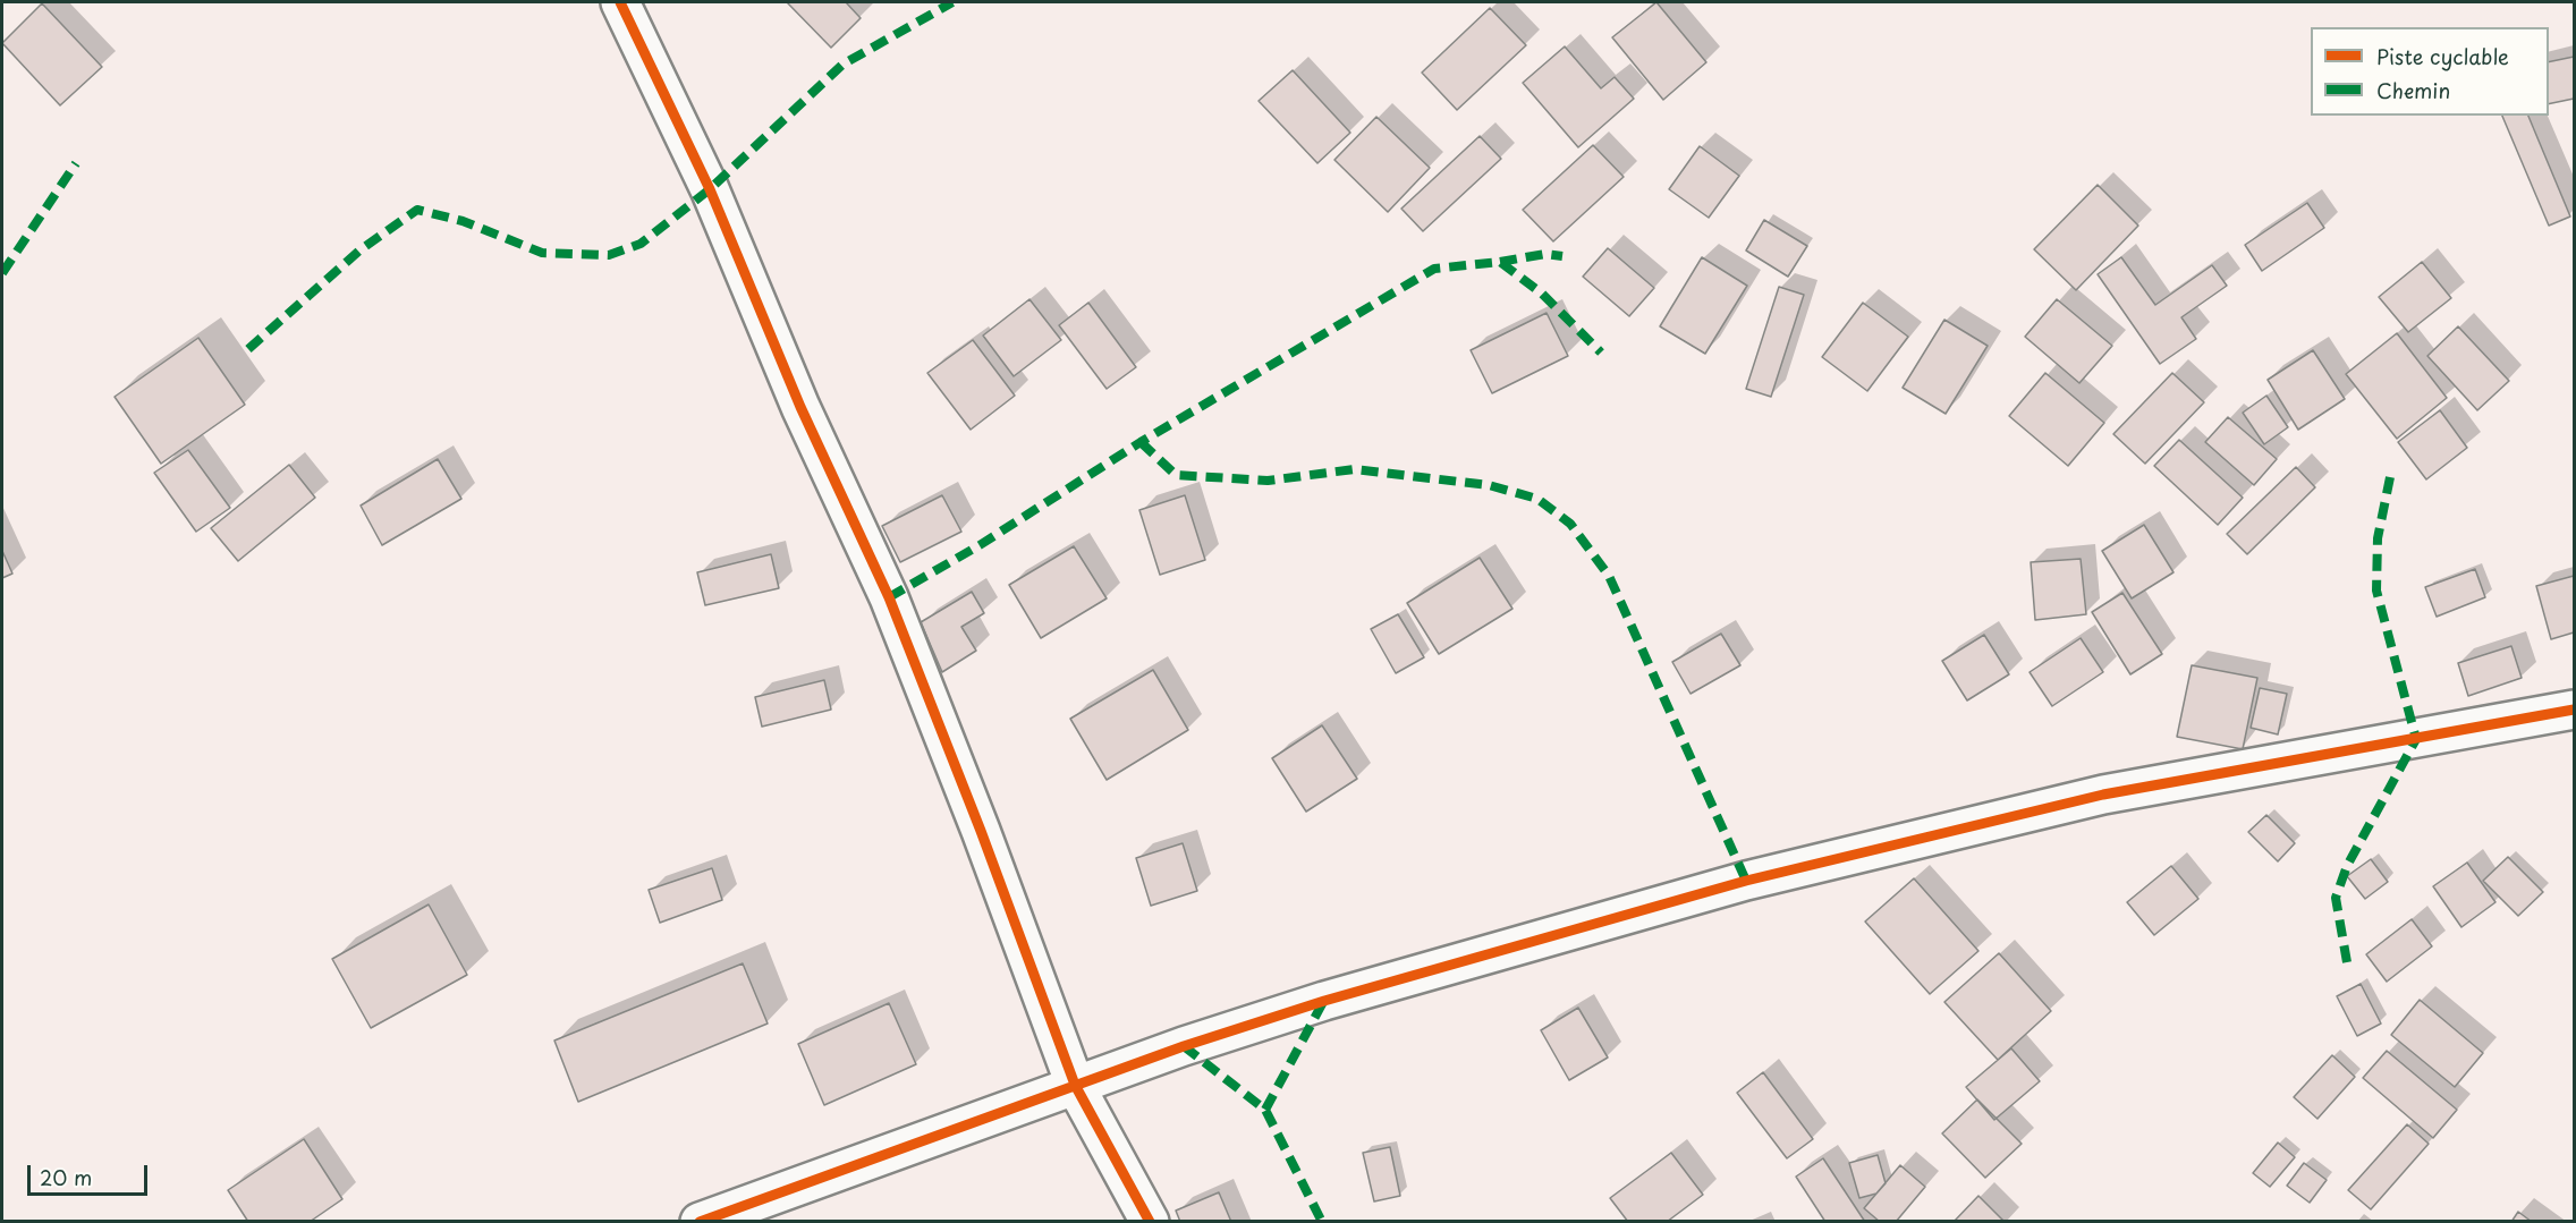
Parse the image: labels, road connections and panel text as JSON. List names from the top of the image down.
{
  "legend": ["Piste cyclable", "Chemin"],
  "scale_bar": "20 m"
}
